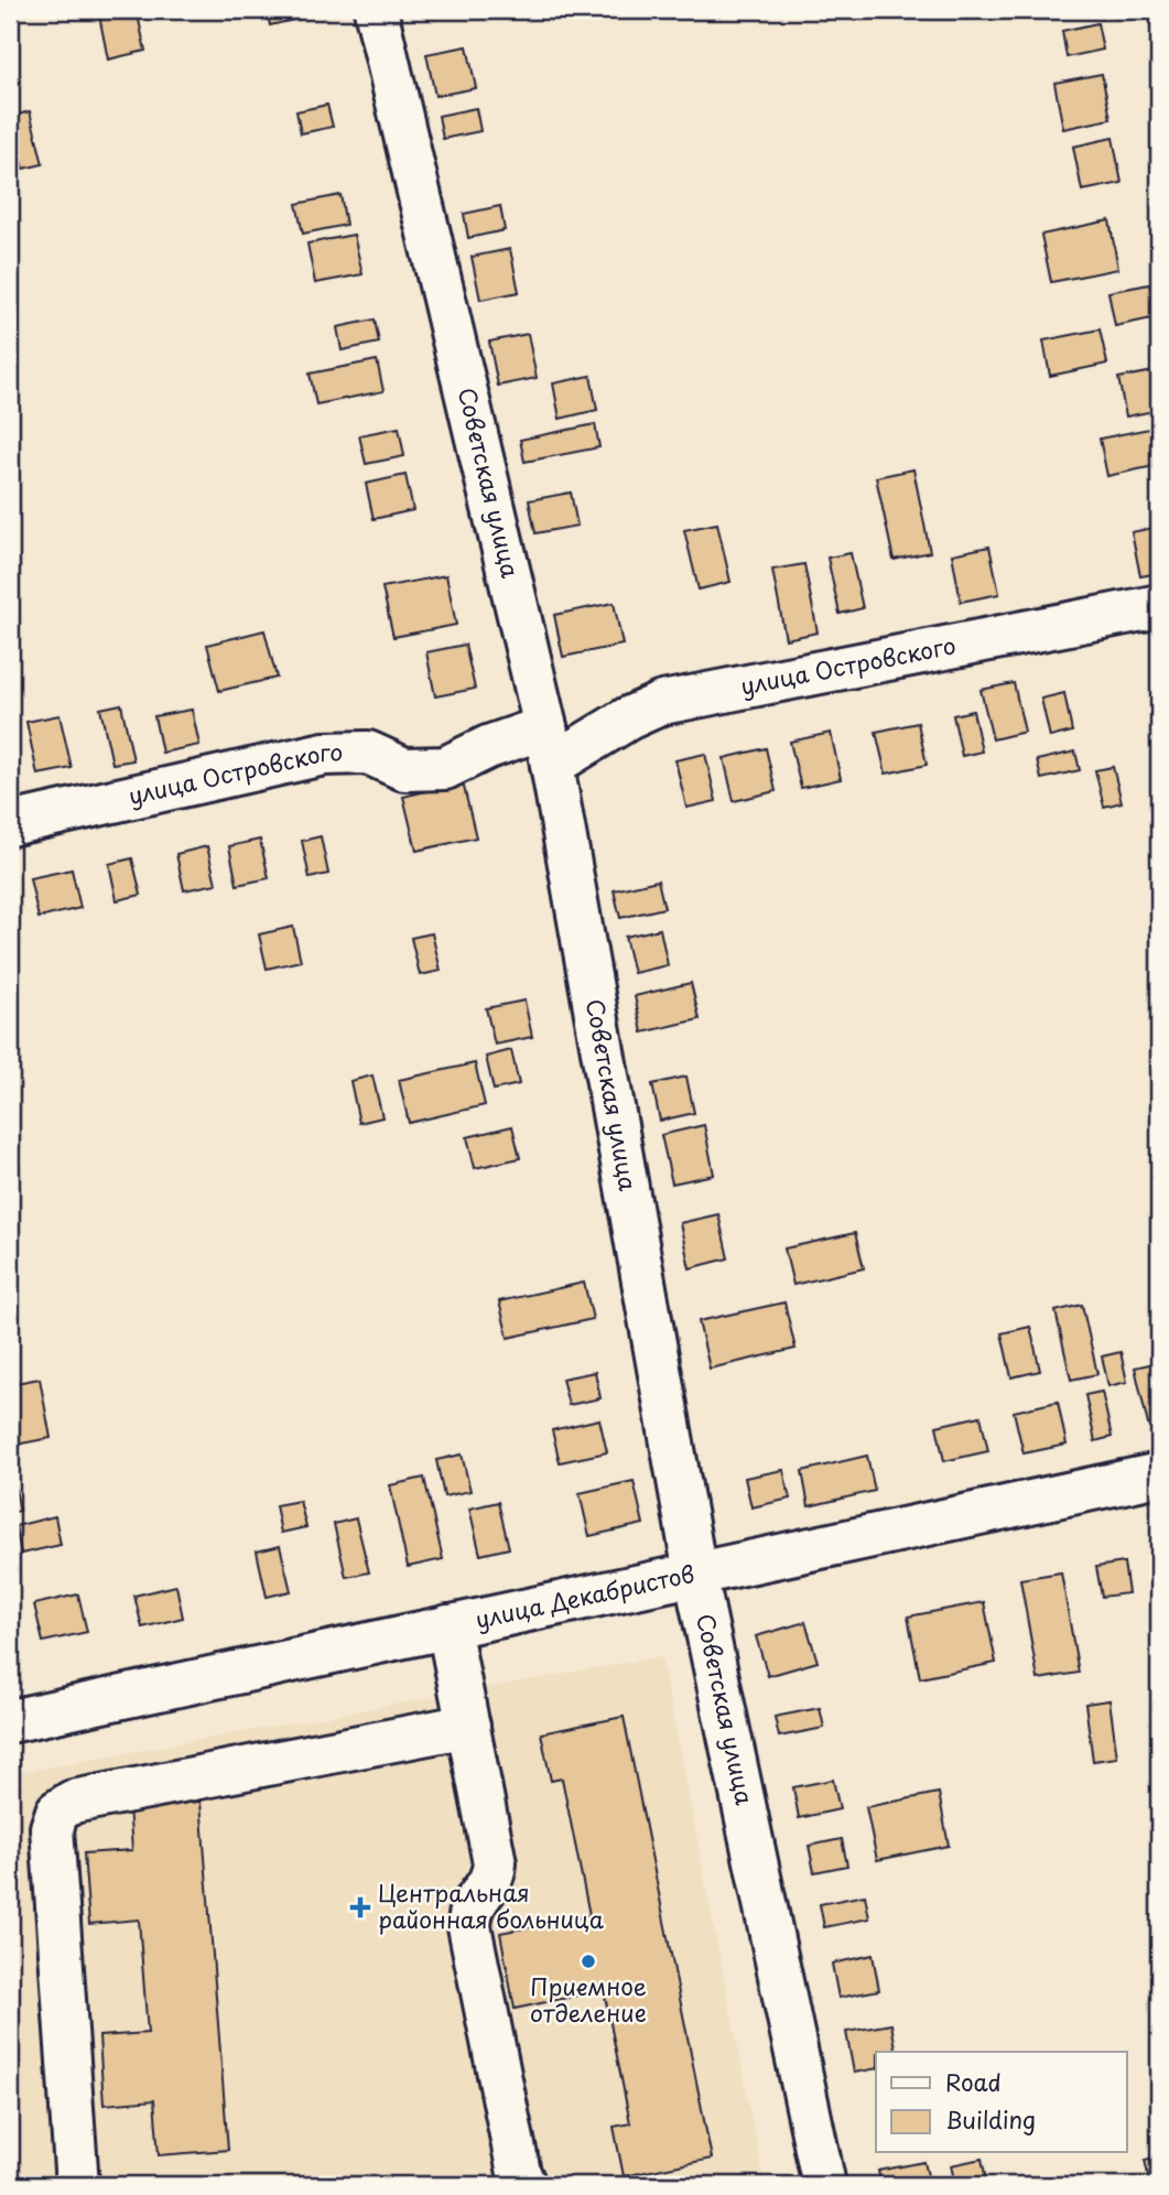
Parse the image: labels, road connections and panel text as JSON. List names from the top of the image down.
{
  "streets": {
    "street": ["Советская улица", "улица Островского", "улица Декабристов"]
  },
  "crossings": [
    ["Советская улица", "улица Островского"],
    ["Советская улица", "улица Декабристов"]
  ],
  "places": {
    "health": ["Центральная районная больница"],
    "other": ["Приемное отделение"]
  },
  "legend": ["Road", "Building"]
}
